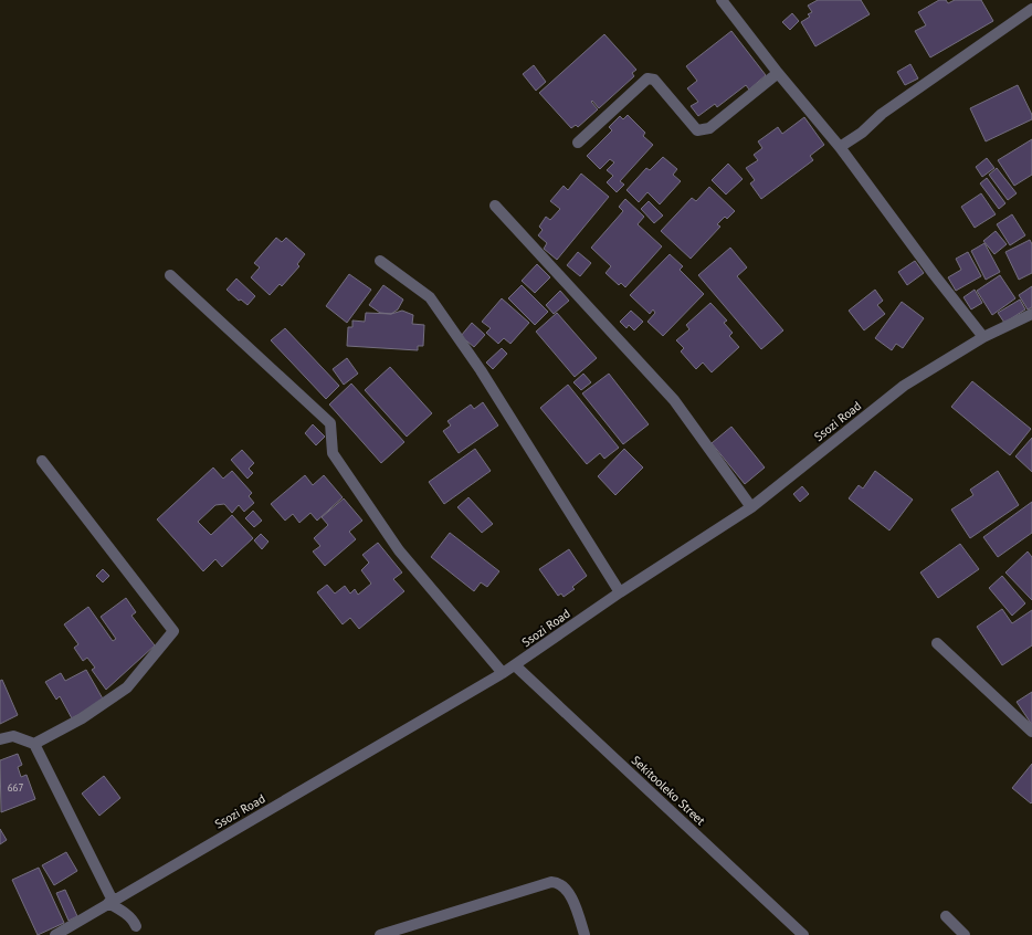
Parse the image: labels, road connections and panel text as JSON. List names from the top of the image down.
{
  "streets": {
    "street": ["Ssozi Road", "Sekitooleko Street"]
  },
  "crossings": [
    ["Ssozi Road", "Sekitooleko Street"]
  ],
  "house_numbers": ["667"]
}
